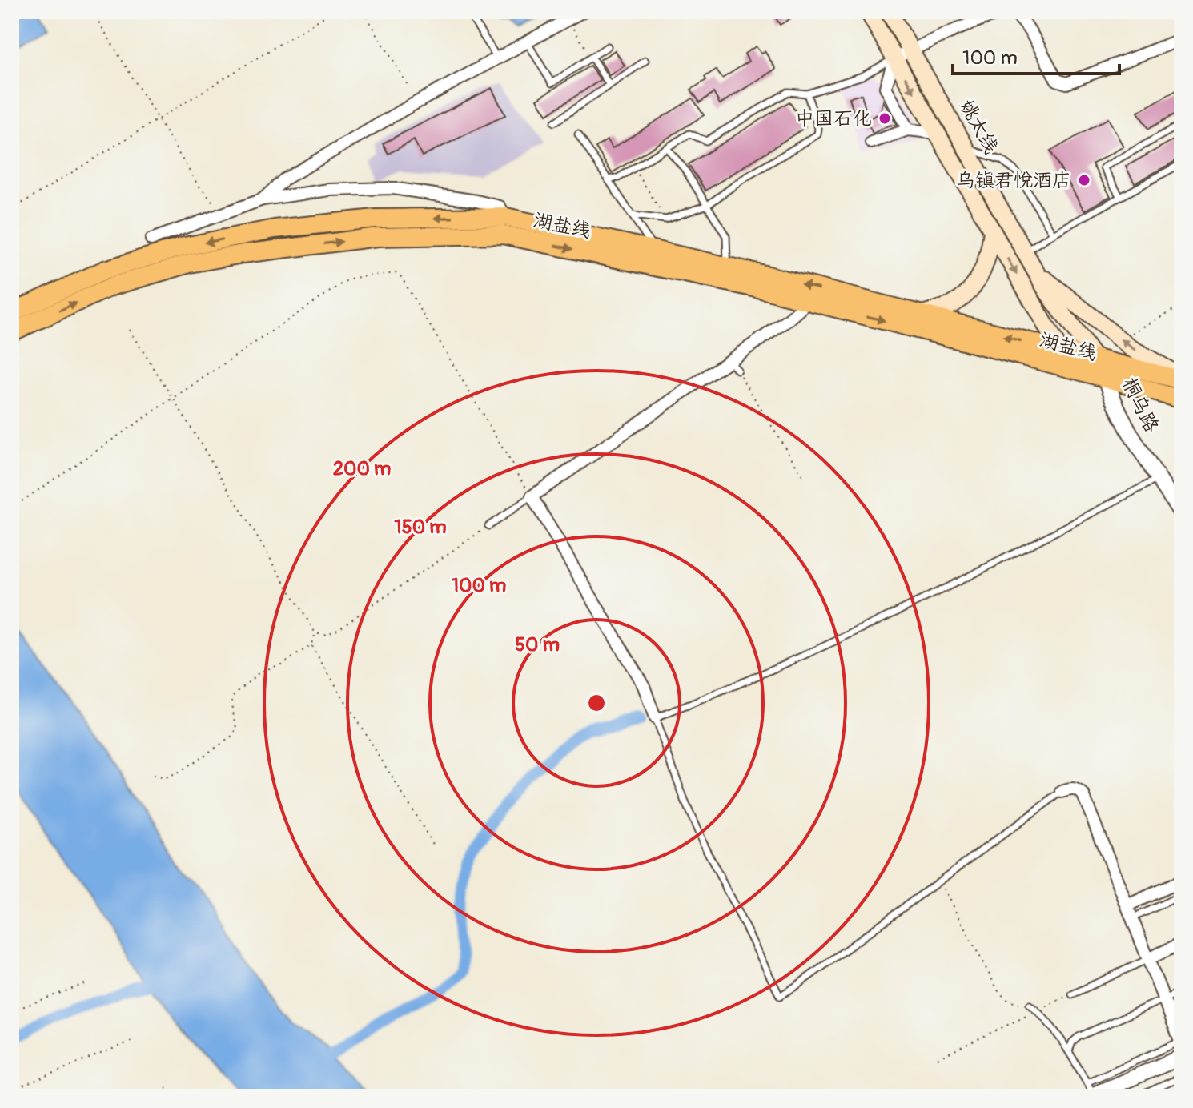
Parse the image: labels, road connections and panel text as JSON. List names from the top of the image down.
{
  "streets": {
    "main road": ["姚太线", "湖盐线"],
    "street": ["桐乌路"]
  },
  "crossings": [
    ["姚太线", "湖盐线"],
    ["湖盐线", "桐乌路"]
  ],
  "places": ["中国石化", "乌镇君悦酒店"],
  "scale_bar": "100 m",
  "rings": [
    "200 m",
    "150 m",
    "100 m",
    "50 m"
  ]
}
